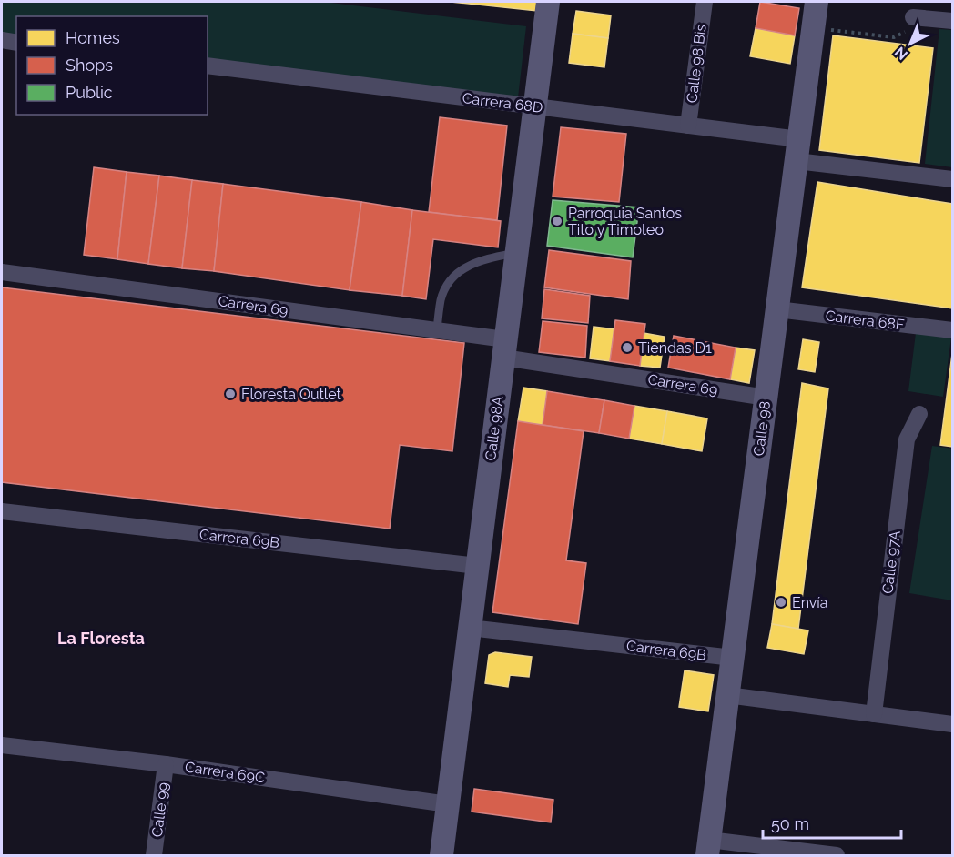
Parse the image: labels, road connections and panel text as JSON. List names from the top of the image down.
{
  "streets": {
    "street": [
      "Calle 98 Bis",
      "Carrera 68D",
      "Carrera 69",
      "Carrera 68F",
      "Calle 98A",
      "Calle 98",
      "Carrera 69B",
      "Calle 97A",
      "Carrera 69C",
      "Calle 99"
    ]
  },
  "crossings": [
    ["Calle 98 Bis", "Carrera 68D"],
    ["Carrera 68D", "Calle 98A"],
    ["Carrera 68D", "Calle 98"],
    ["Carrera 69", "Calle 98A"],
    ["Carrera 69", "Calle 98"],
    ["Carrera 68F", "Calle 98"],
    ["Calle 98A", "Carrera 69B"],
    ["Calle 98A", "Carrera 69C"],
    ["Calle 98", "Carrera 69B"],
    ["Carrera 69C", "Calle 99"]
  ],
  "districts": ["La Floresta"],
  "places": [
    "Parroquia Santos Tito y Timoteo",
    "Tiendas D1",
    "Floresta Outlet",
    "Envía"
  ],
  "legend": ["Homes", "Shops", "Public"],
  "scale_bar": "50 m",
  "north": "bottom left"
}
